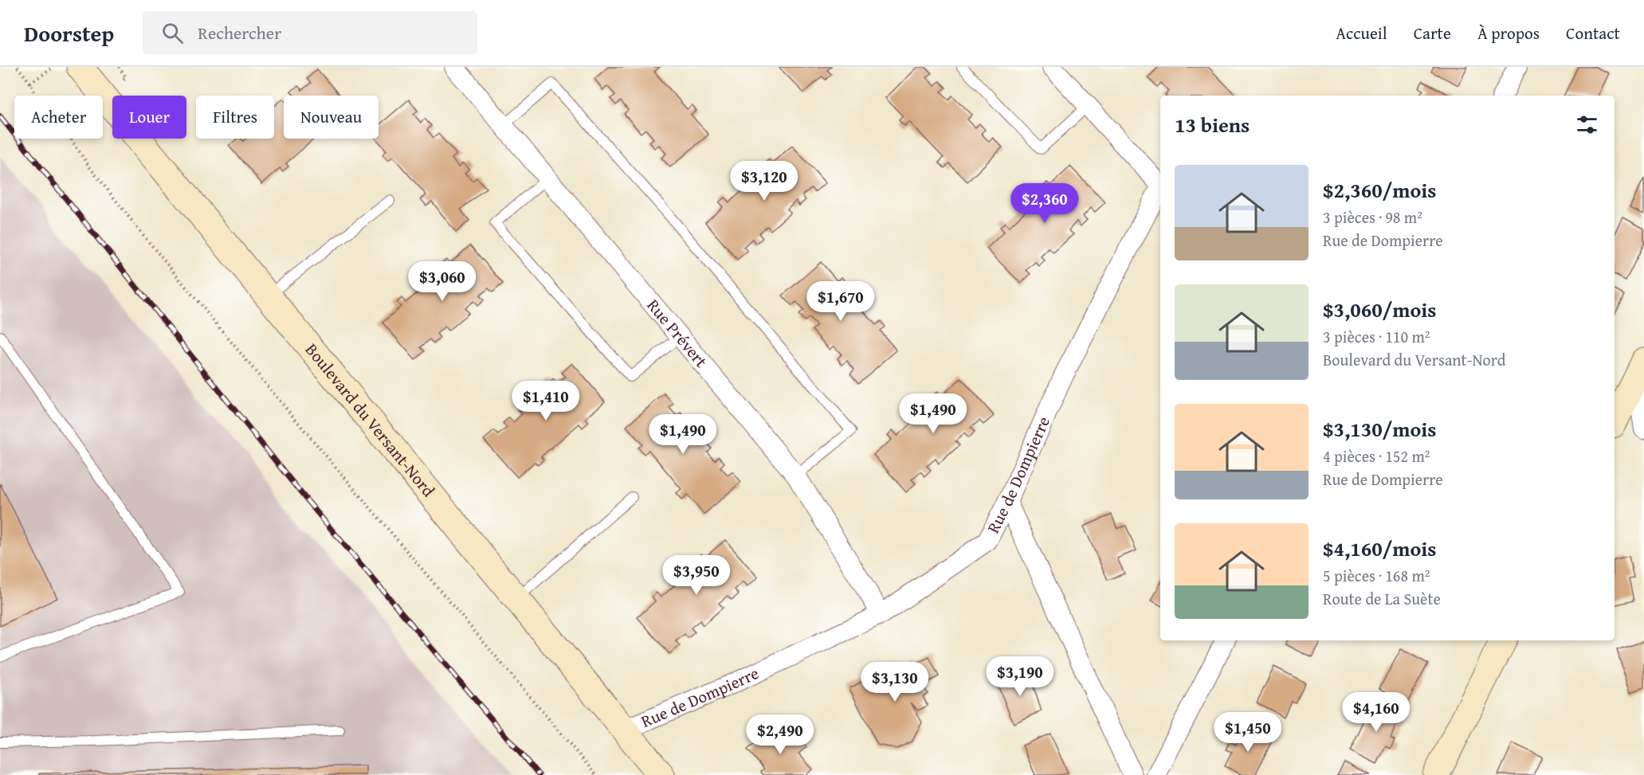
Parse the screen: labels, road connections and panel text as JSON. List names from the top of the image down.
{
  "streets": {
    "street": ["Rue Prévert", "Boulevard du Versant-Nord", "Rue de Dompierre"]
  },
  "crossings": [
    ["Rue Prévert", "Rue de Dompierre"],
    ["Boulevard du Versant-Nord", "Rue de Dompierre"]
  ],
  "page": {
    "header": "Doorstep",
    "search": "Rechercher",
    "nav": [
      "Accueil",
      "Carte",
      "À propos",
      "Contact"
    ],
    "chip": [
      "Acheter",
      "Louer",
      "Filtres",
      "Nouveau"
    ],
    "heading": "13 biens",
    "list": [
      {
        "name": "$2,360/mois",
        "note": "3 pièces · 98 m² · Rue de Dompierre"
      },
      {
        "name": "$3,060/mois",
        "note": "3 pièces · 110 m² · Boulevard du Versant-Nord"
      },
      {
        "name": "$3,130/mois",
        "note": "4 pièces · 152 m² · Rue de Dompierre"
      },
      {
        "name": "$4,160/mois",
        "note": "5 pièces · 168 m² · Route de La Suète"
      }
    ],
    "price": [
      "$3,120",
      "$2,360",
      "$3,060",
      "$1,670",
      "$1,410",
      "$1,490",
      "$1,490",
      "$3,950",
      "$3,190",
      "$3,130",
      "$4,160",
      "$1,450",
      "$2,490"
    ]
  }
}
